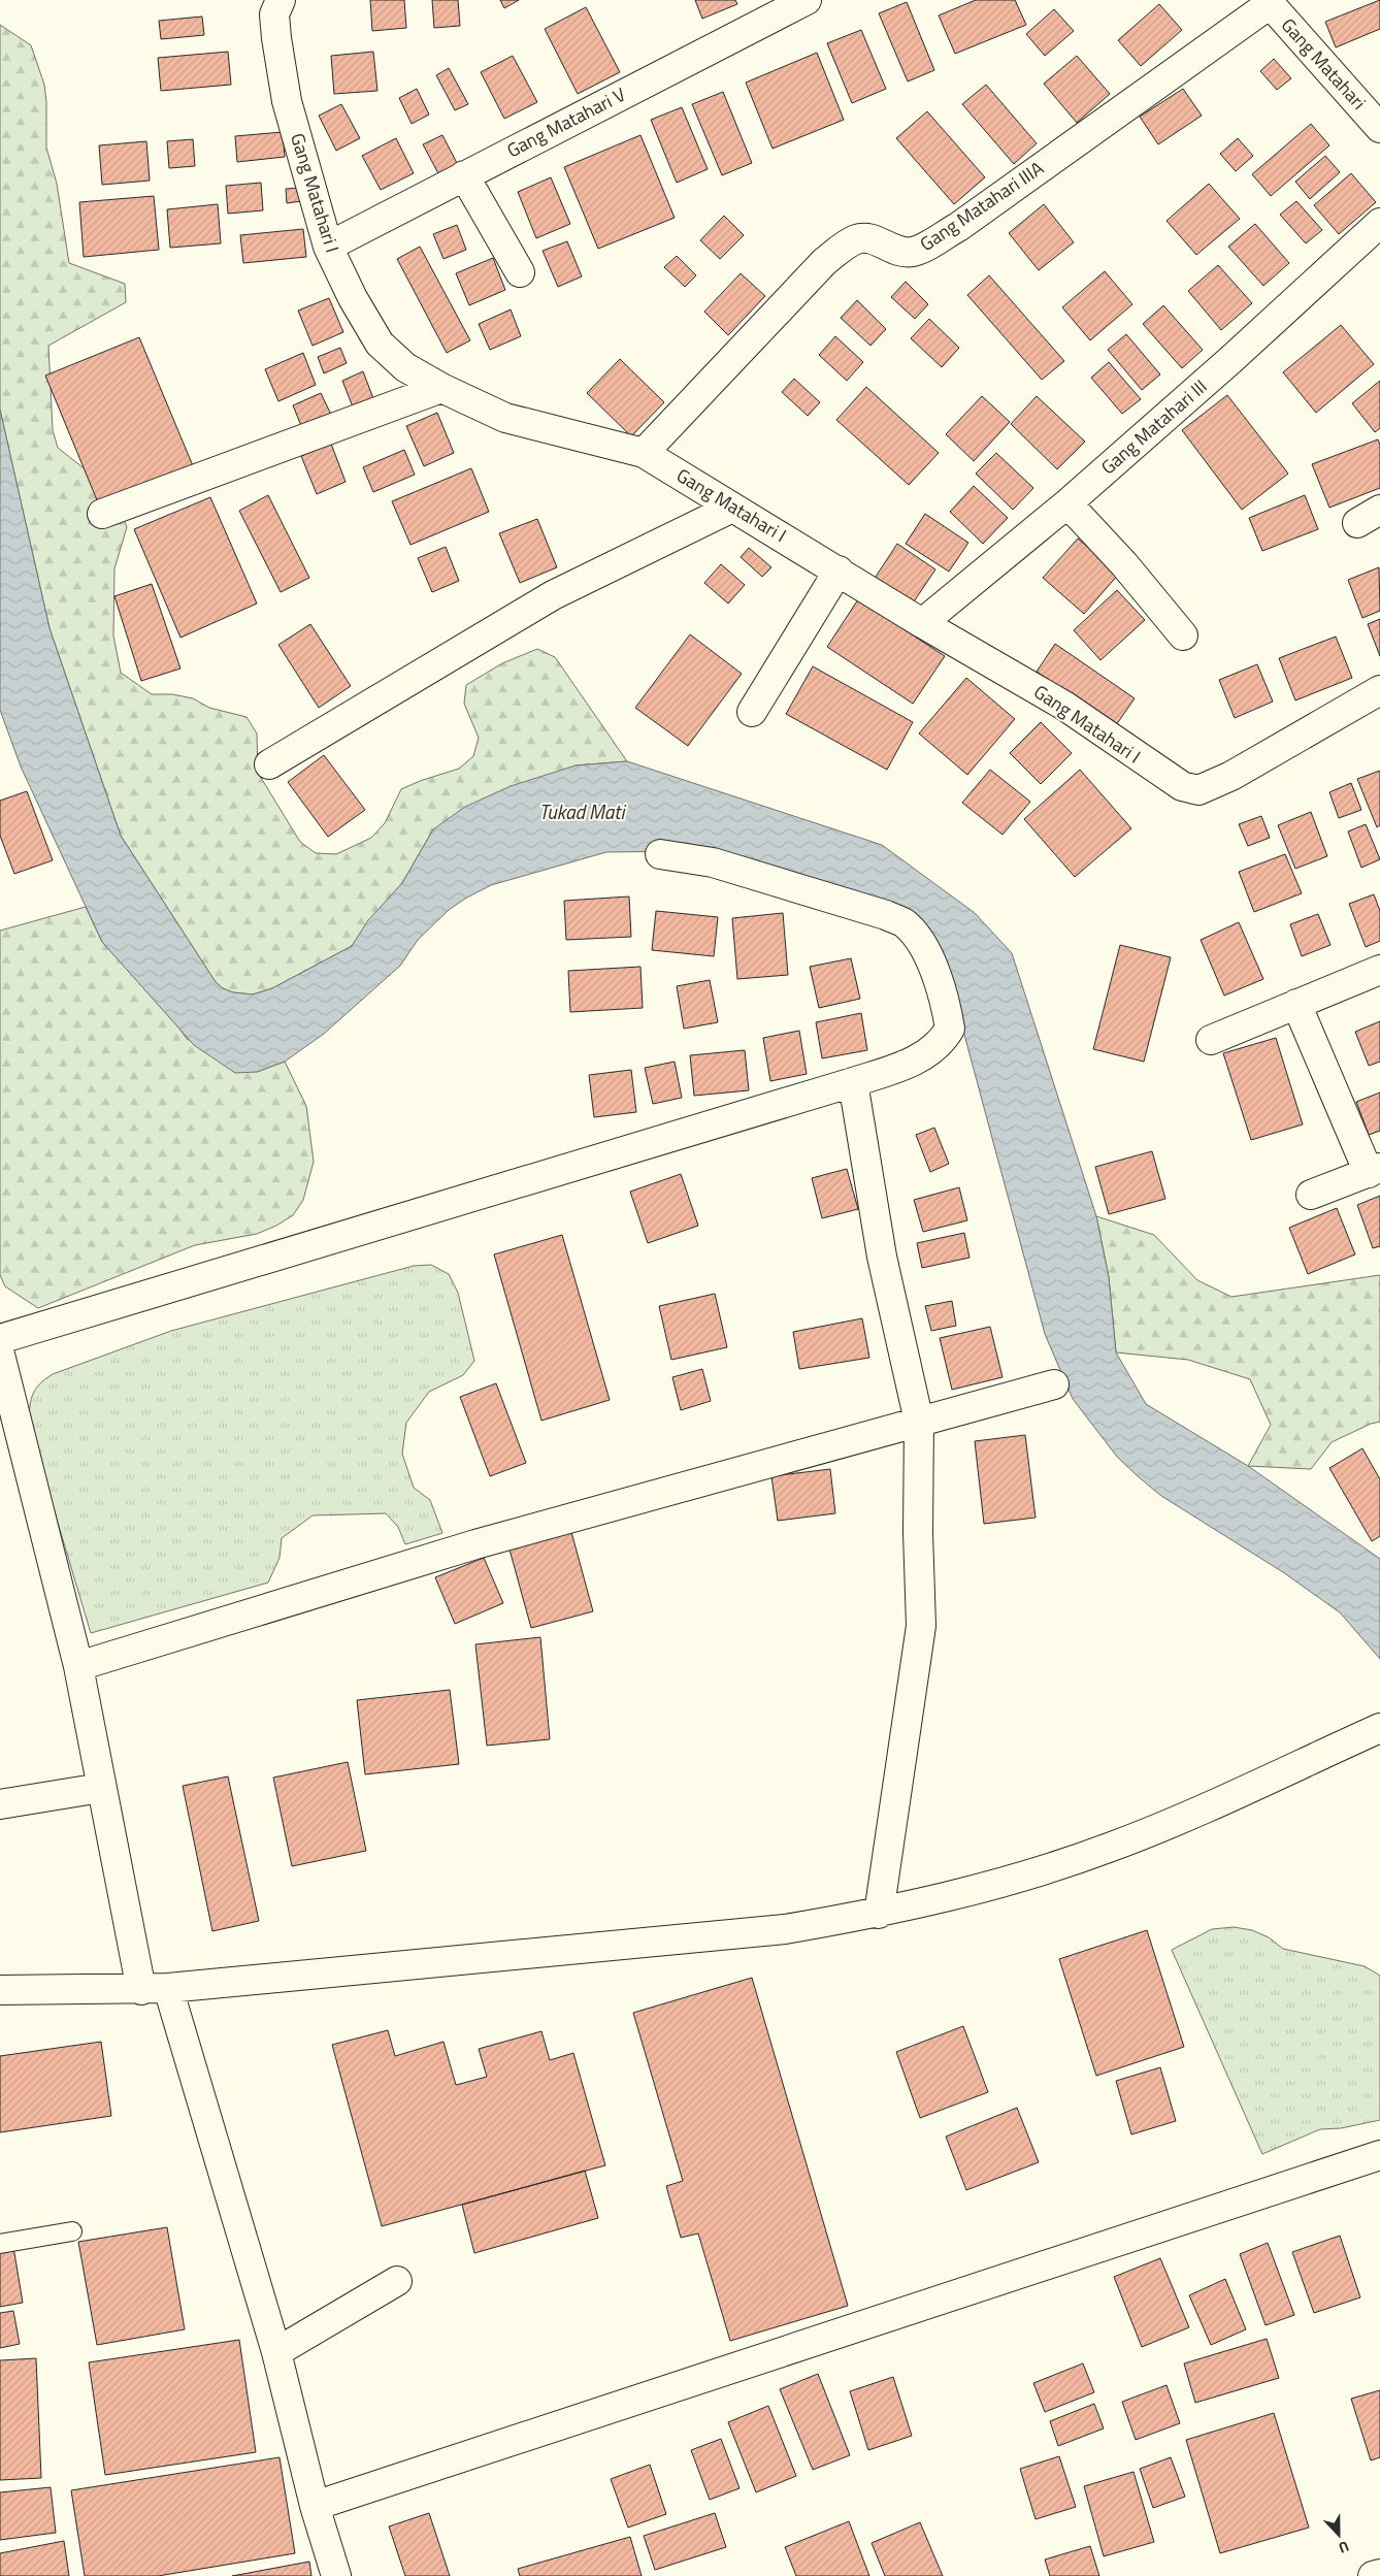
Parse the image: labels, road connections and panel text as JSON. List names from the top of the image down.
{
  "streets": {
    "street": [
      "Gang Matahari",
      "Gang Matahari V",
      "Gang Matahari I",
      "Gang Matahari IIIA",
      "Gang Matahari III"
    ]
  },
  "crossings": [
    ["Gang Matahari", "Gang Matahari IIIA"],
    ["Gang Matahari V", "Gang Matahari I"],
    ["Gang Matahari I", "Gang Matahari IIIA"],
    ["Gang Matahari I", "Gang Matahari III"]
  ],
  "water": ["Tukad Mati"],
  "north": "bottom"
}
